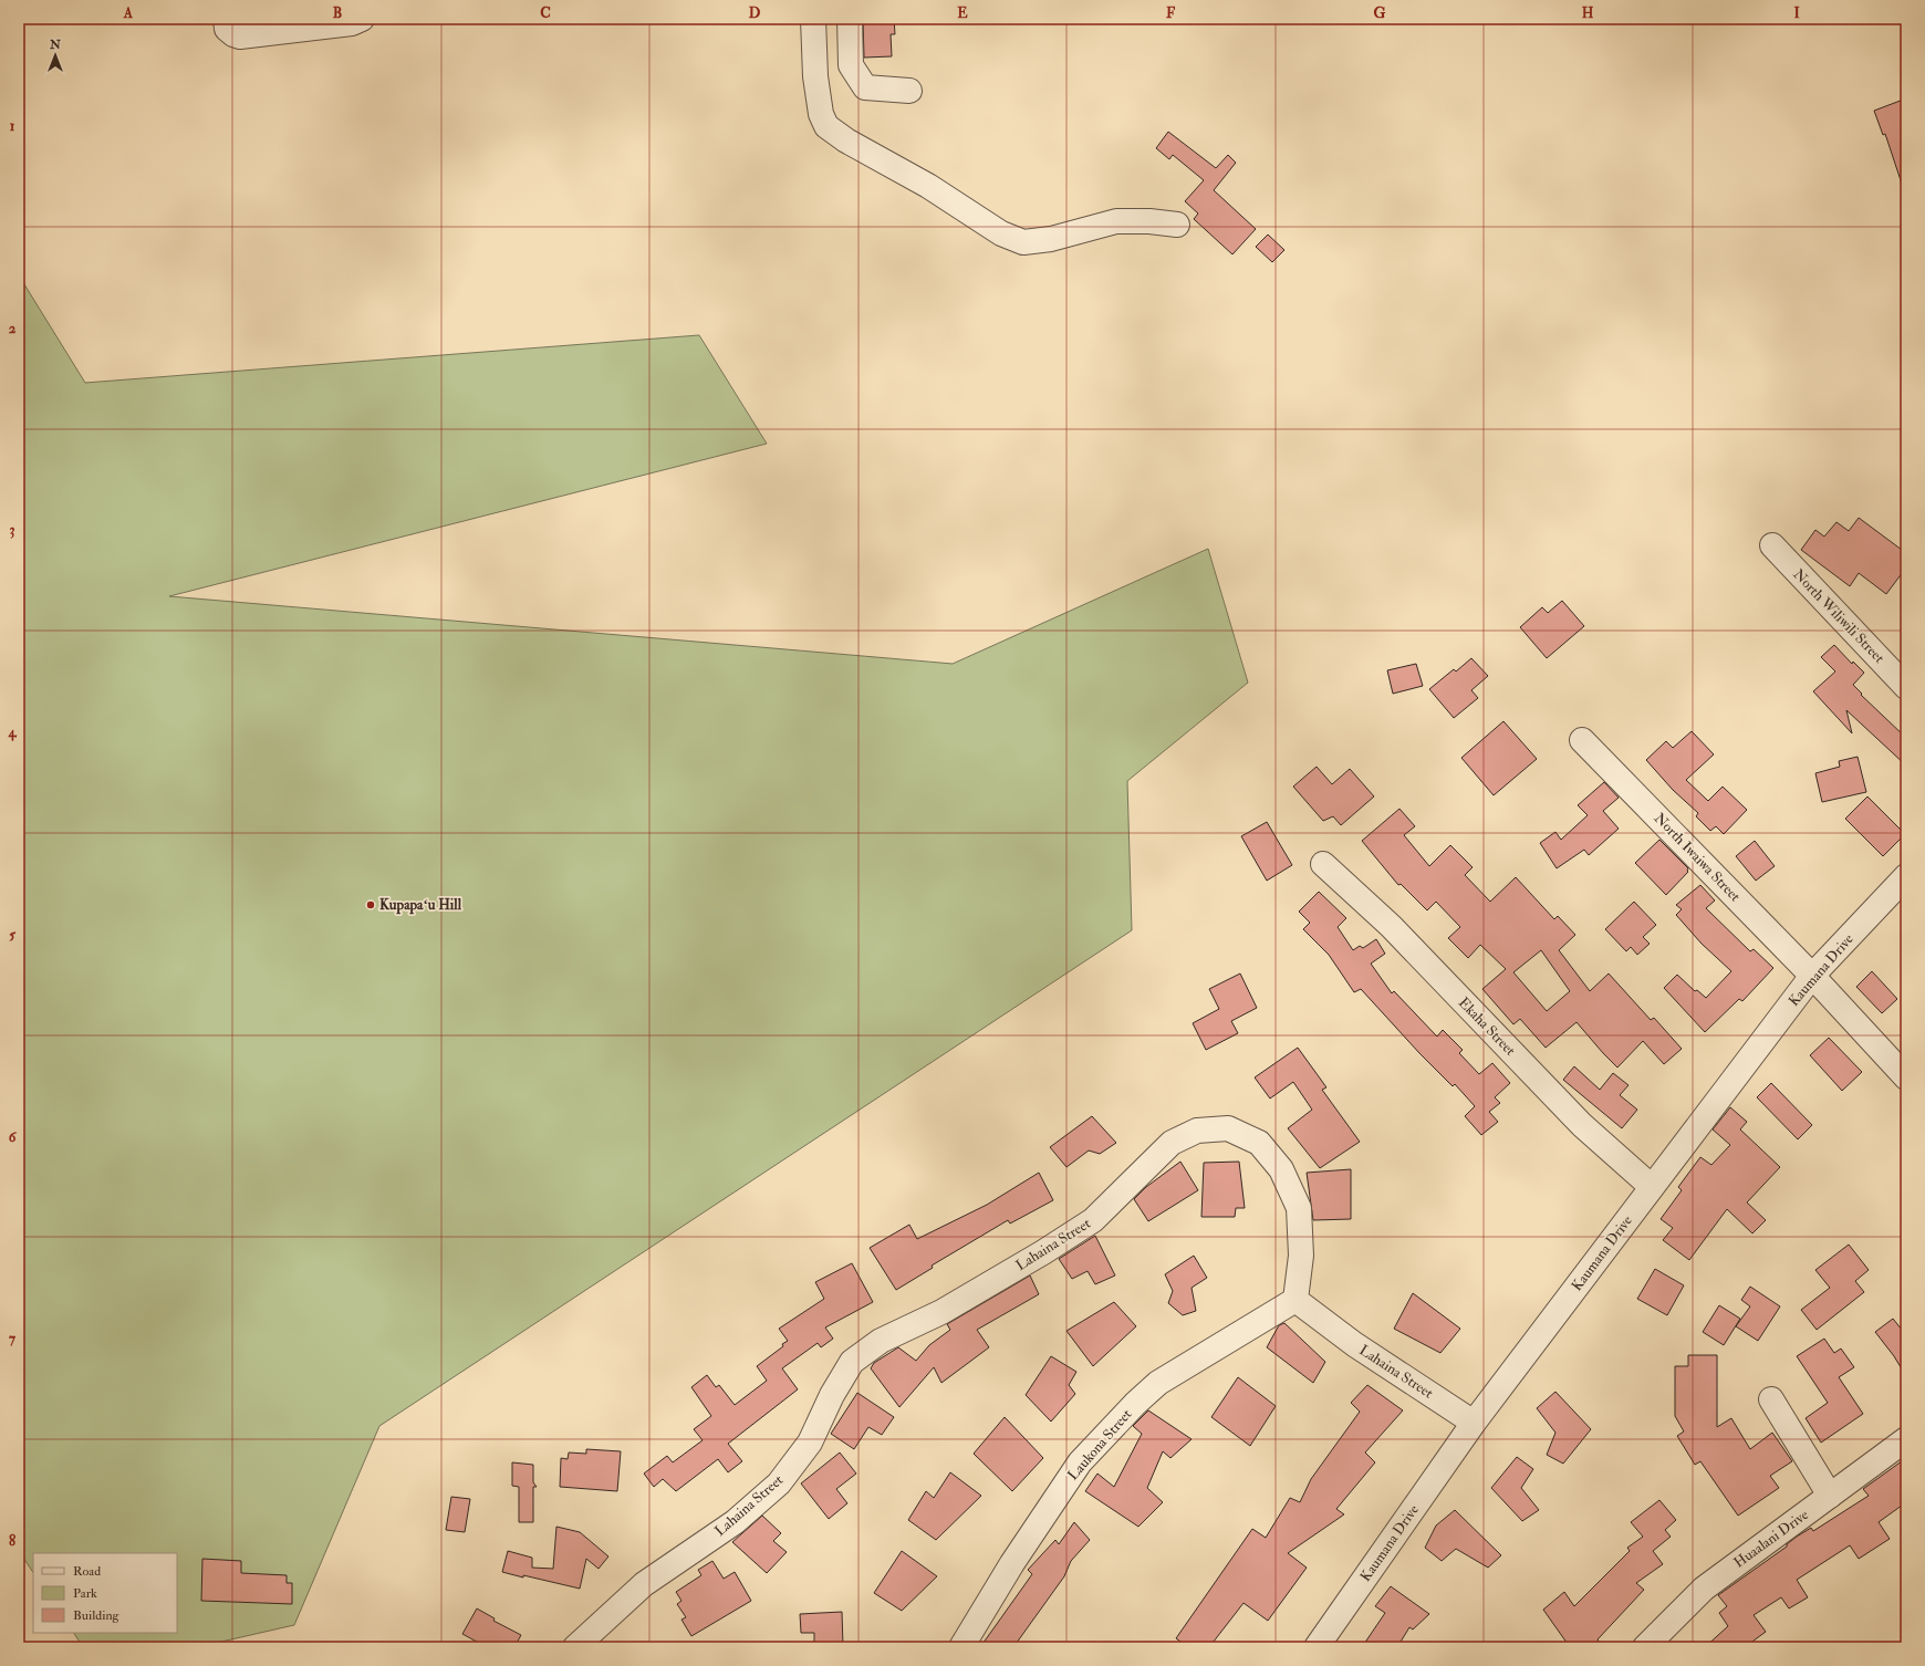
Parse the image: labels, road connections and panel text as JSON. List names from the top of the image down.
{
  "streets": {
    "street": [
      "North Wiliwili Street",
      "North Iwaiwa Street",
      "Kaumana Drive",
      "Ekaha Street",
      "Lahaina Street",
      "Laukona Street",
      "Huaalani Drive"
    ]
  },
  "crossings": [
    ["North Iwaiwa Street", "Kaumana Drive"],
    ["Kaumana Drive", "Ekaha Street"],
    ["Kaumana Drive", "Lahaina Street"],
    ["Lahaina Street", "Laukona Street"]
  ],
  "places": ["Kupapaʻu Hill"],
  "legend": ["Road", "Park", "Building"],
  "north": "top",
  "grid": {
    "columns": [
      "A",
      "B",
      "C",
      "D",
      "E",
      "F",
      "G",
      "H",
      "I"
    ],
    "rows": [
      "1",
      "2",
      "3",
      "4",
      "5",
      "6",
      "7",
      "8"
    ]
  }
}
